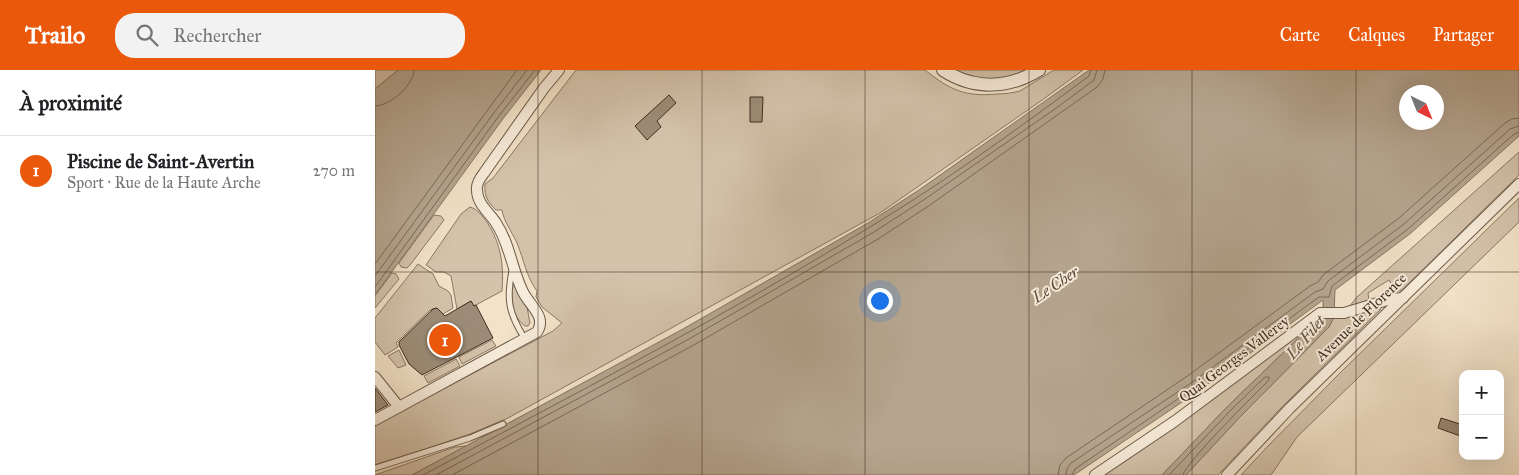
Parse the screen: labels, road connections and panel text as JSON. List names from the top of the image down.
{
  "streets": {
    "street": ["Avenue de Florence", "Quai Georges Vallerey"]
  },
  "crossings": [
    ["Avenue de Florence", "Quai Georges Vallerey"]
  ],
  "water": ["Le Cher", "Le Filet"],
  "north": "bottom right",
  "page": {
    "header": "Trailo",
    "search": "Rechercher",
    "nav": ["Carte", "Calques", "Partager"],
    "heading": "À proximité",
    "list": [
      {
        "mark": "1",
        "name": "Piscine de Saint-Avertin",
        "note": "Sport · Rue de la Haute Arche",
        "value": "270 m"
      }
    ],
    "pins": "1",
    "map_buttons": ["+", "−"]
  }
}
